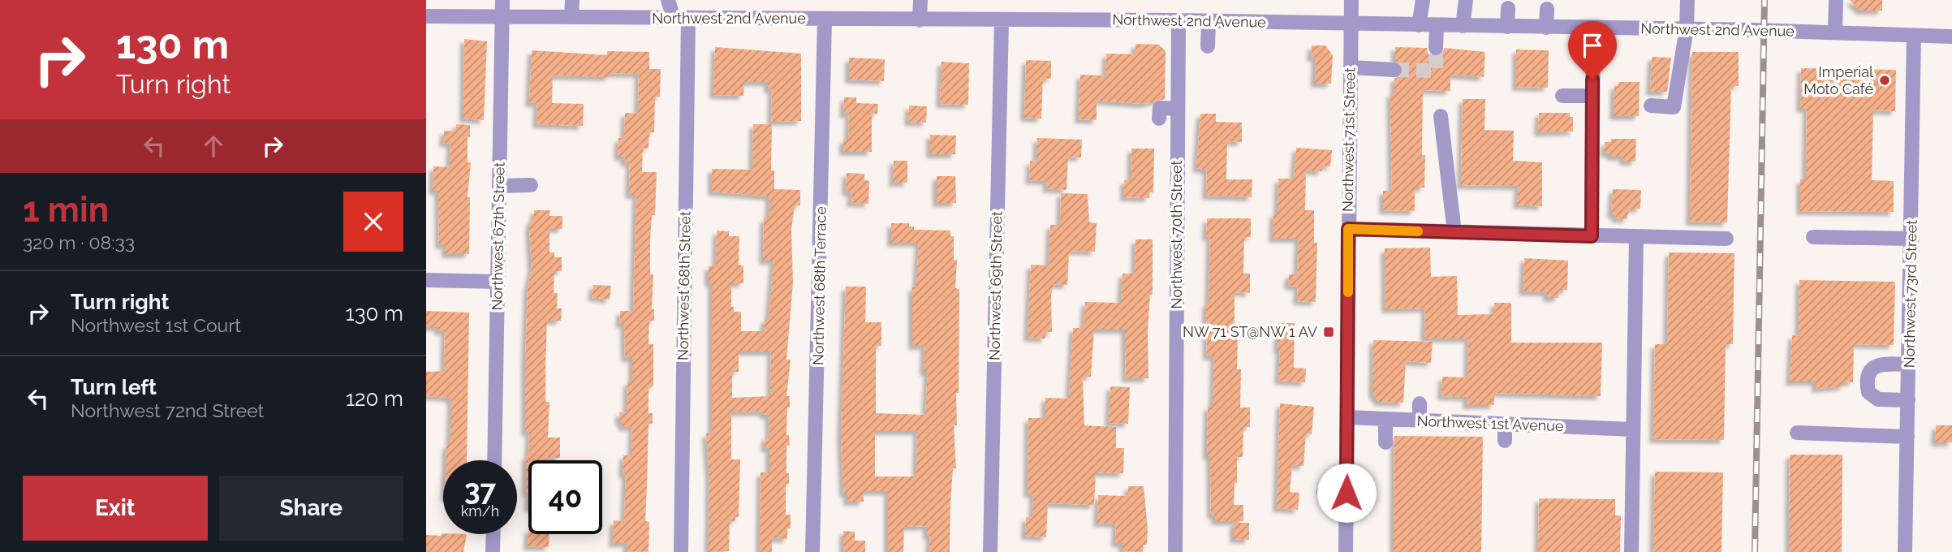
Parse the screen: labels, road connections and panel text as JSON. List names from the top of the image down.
{
  "streets": {
    "street": [
      "Northwest 2nd Avenue",
      "Northwest 71st Street",
      "Northwest 70th Street",
      "Northwest 67th Street",
      "Northwest 68th Street",
      "Northwest 68th Terrace",
      "Northwest 69th Street",
      "Northwest 73rd Street",
      "Northwest 1st Avenue"
    ]
  },
  "crossings": [
    ["Northwest 2nd Avenue", "Northwest 71st Street"],
    ["Northwest 2nd Avenue", "Northwest 70th Street"],
    ["Northwest 2nd Avenue", "Northwest 67th Street"],
    ["Northwest 2nd Avenue", "Northwest 68th Street"],
    ["Northwest 2nd Avenue", "Northwest 68th Terrace"],
    ["Northwest 2nd Avenue", "Northwest 69th Street"],
    ["Northwest 2nd Avenue", "Northwest 73rd Street"],
    ["Northwest 71st Street", "Northwest 1st Avenue"]
  ],
  "places": {
    "other": ["Imperial Moto Café"],
    "transit": ["NW 71 ST@NW 1 AV"]
  },
  "page": {
    "turn": ["130 m", "Turn right"],
    "heading": ["1 min", "320 m · 08:33"],
    "list": [
      {
        "name": "Turn right",
        "note": "Northwest 1st Court",
        "value": "130 m"
      },
      {
        "name": "Turn left",
        "note": "Northwest 72nd Street",
        "value": "120 m"
      }
    ],
    "speed": "37 km/h",
    "limit": "40",
    "buttons": ["Exit", "Share"]
  }
}
